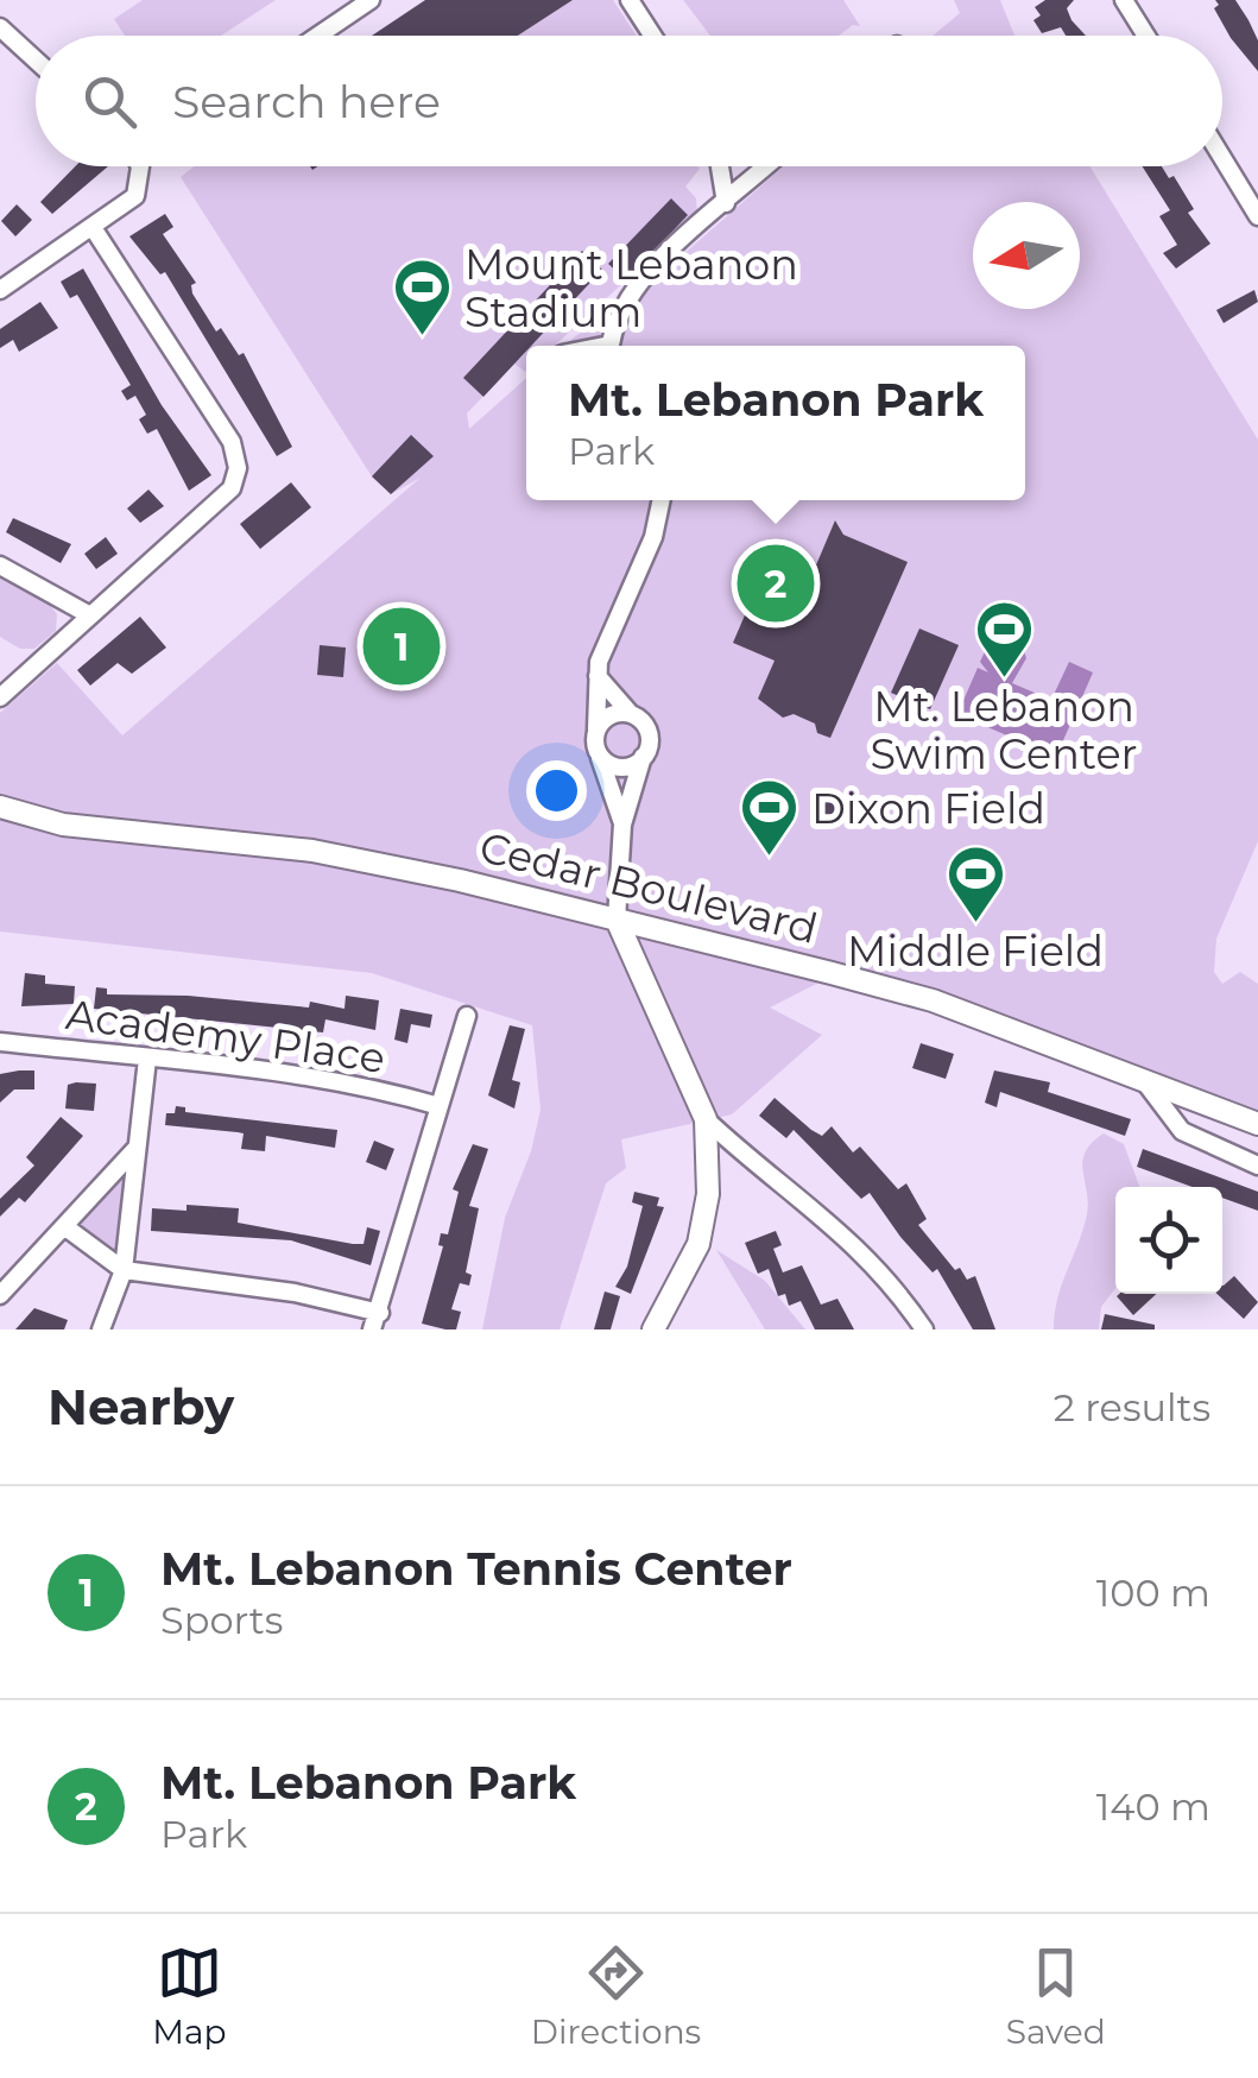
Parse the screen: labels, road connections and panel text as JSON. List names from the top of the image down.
{
  "streets": {
    "street": ["Cedar Boulevard", "Academy Place"]
  },
  "places": {
    "sports": [
      "Mount Lebanon Stadium",
      "Mt. Lebanon Swim Center",
      "Dixon Field",
      "Middle Field"
    ]
  },
  "north": "left",
  "page": {
    "search": "Search here",
    "popup": ["Mt. Lebanon Park", "Park"],
    "pins": ["2", "1"],
    "heading": ["Nearby", "2 results"],
    "list": [
      {
        "mark": "1",
        "name": "Mt. Lebanon Tennis Center",
        "note": "Sports",
        "value": "100 m"
      },
      {
        "mark": "2",
        "name": "Mt. Lebanon Park",
        "note": "Park",
        "value": "140 m"
      }
    ],
    "nav": ["Map", "Directions", "Saved"]
  }
}
